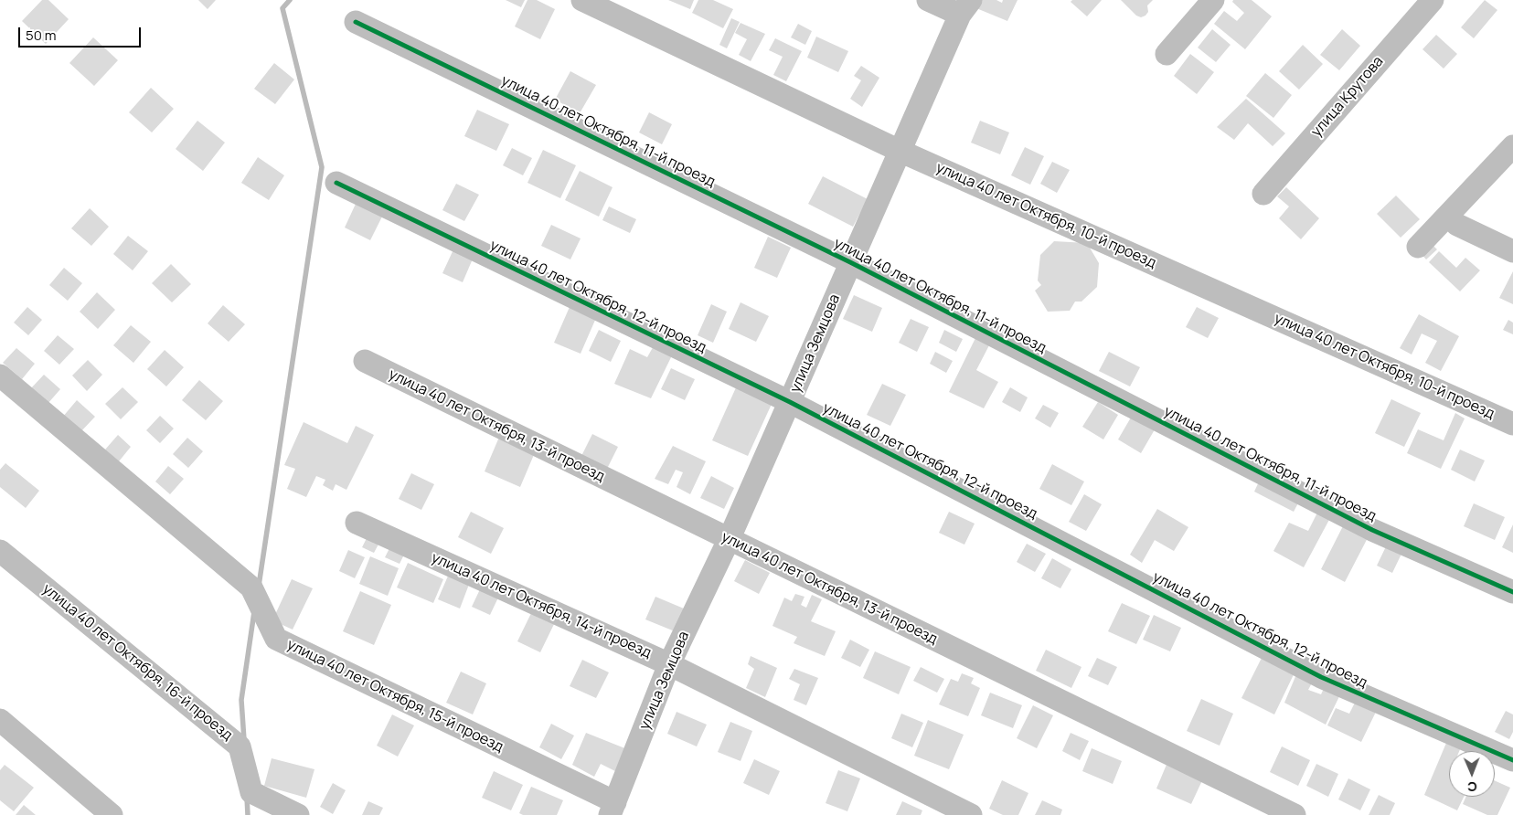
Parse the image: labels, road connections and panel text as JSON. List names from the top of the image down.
{
  "streets": {
    "street": [
      "улица Крутова",
      "улица 40 лет Октября, 11-й проезд",
      "улица 40 лет Октября, 10-й проезд",
      "улица 40 лет Октября, 12-й проезд",
      "улица Земцова",
      "улица 40 лет Октября, 13-й проезд",
      "улица 40 лет Октября, 14-й проезд",
      "улица 40 лет Октября, 16-й проезд",
      "улица 40 лет Октября, 15-й проезд"
    ]
  },
  "crossings": [
    ["улица 40 лет Октября, 11-й проезд", "улица Земцова"],
    ["улица 40 лет Октября, 10-й проезд", "улица Земцова"],
    ["улица 40 лет Октября, 12-й проезд", "улица Земцова"],
    ["улица Земцова", "улица 40 лет Октября, 13-й проезд"],
    ["улица Земцова", "улица 40 лет Октября, 14-й проезд"],
    ["улица Земцова", "улица 40 лет Октября, 15-й проезд"]
  ],
  "scale_bar": "50 m",
  "north": "bottom"
}
